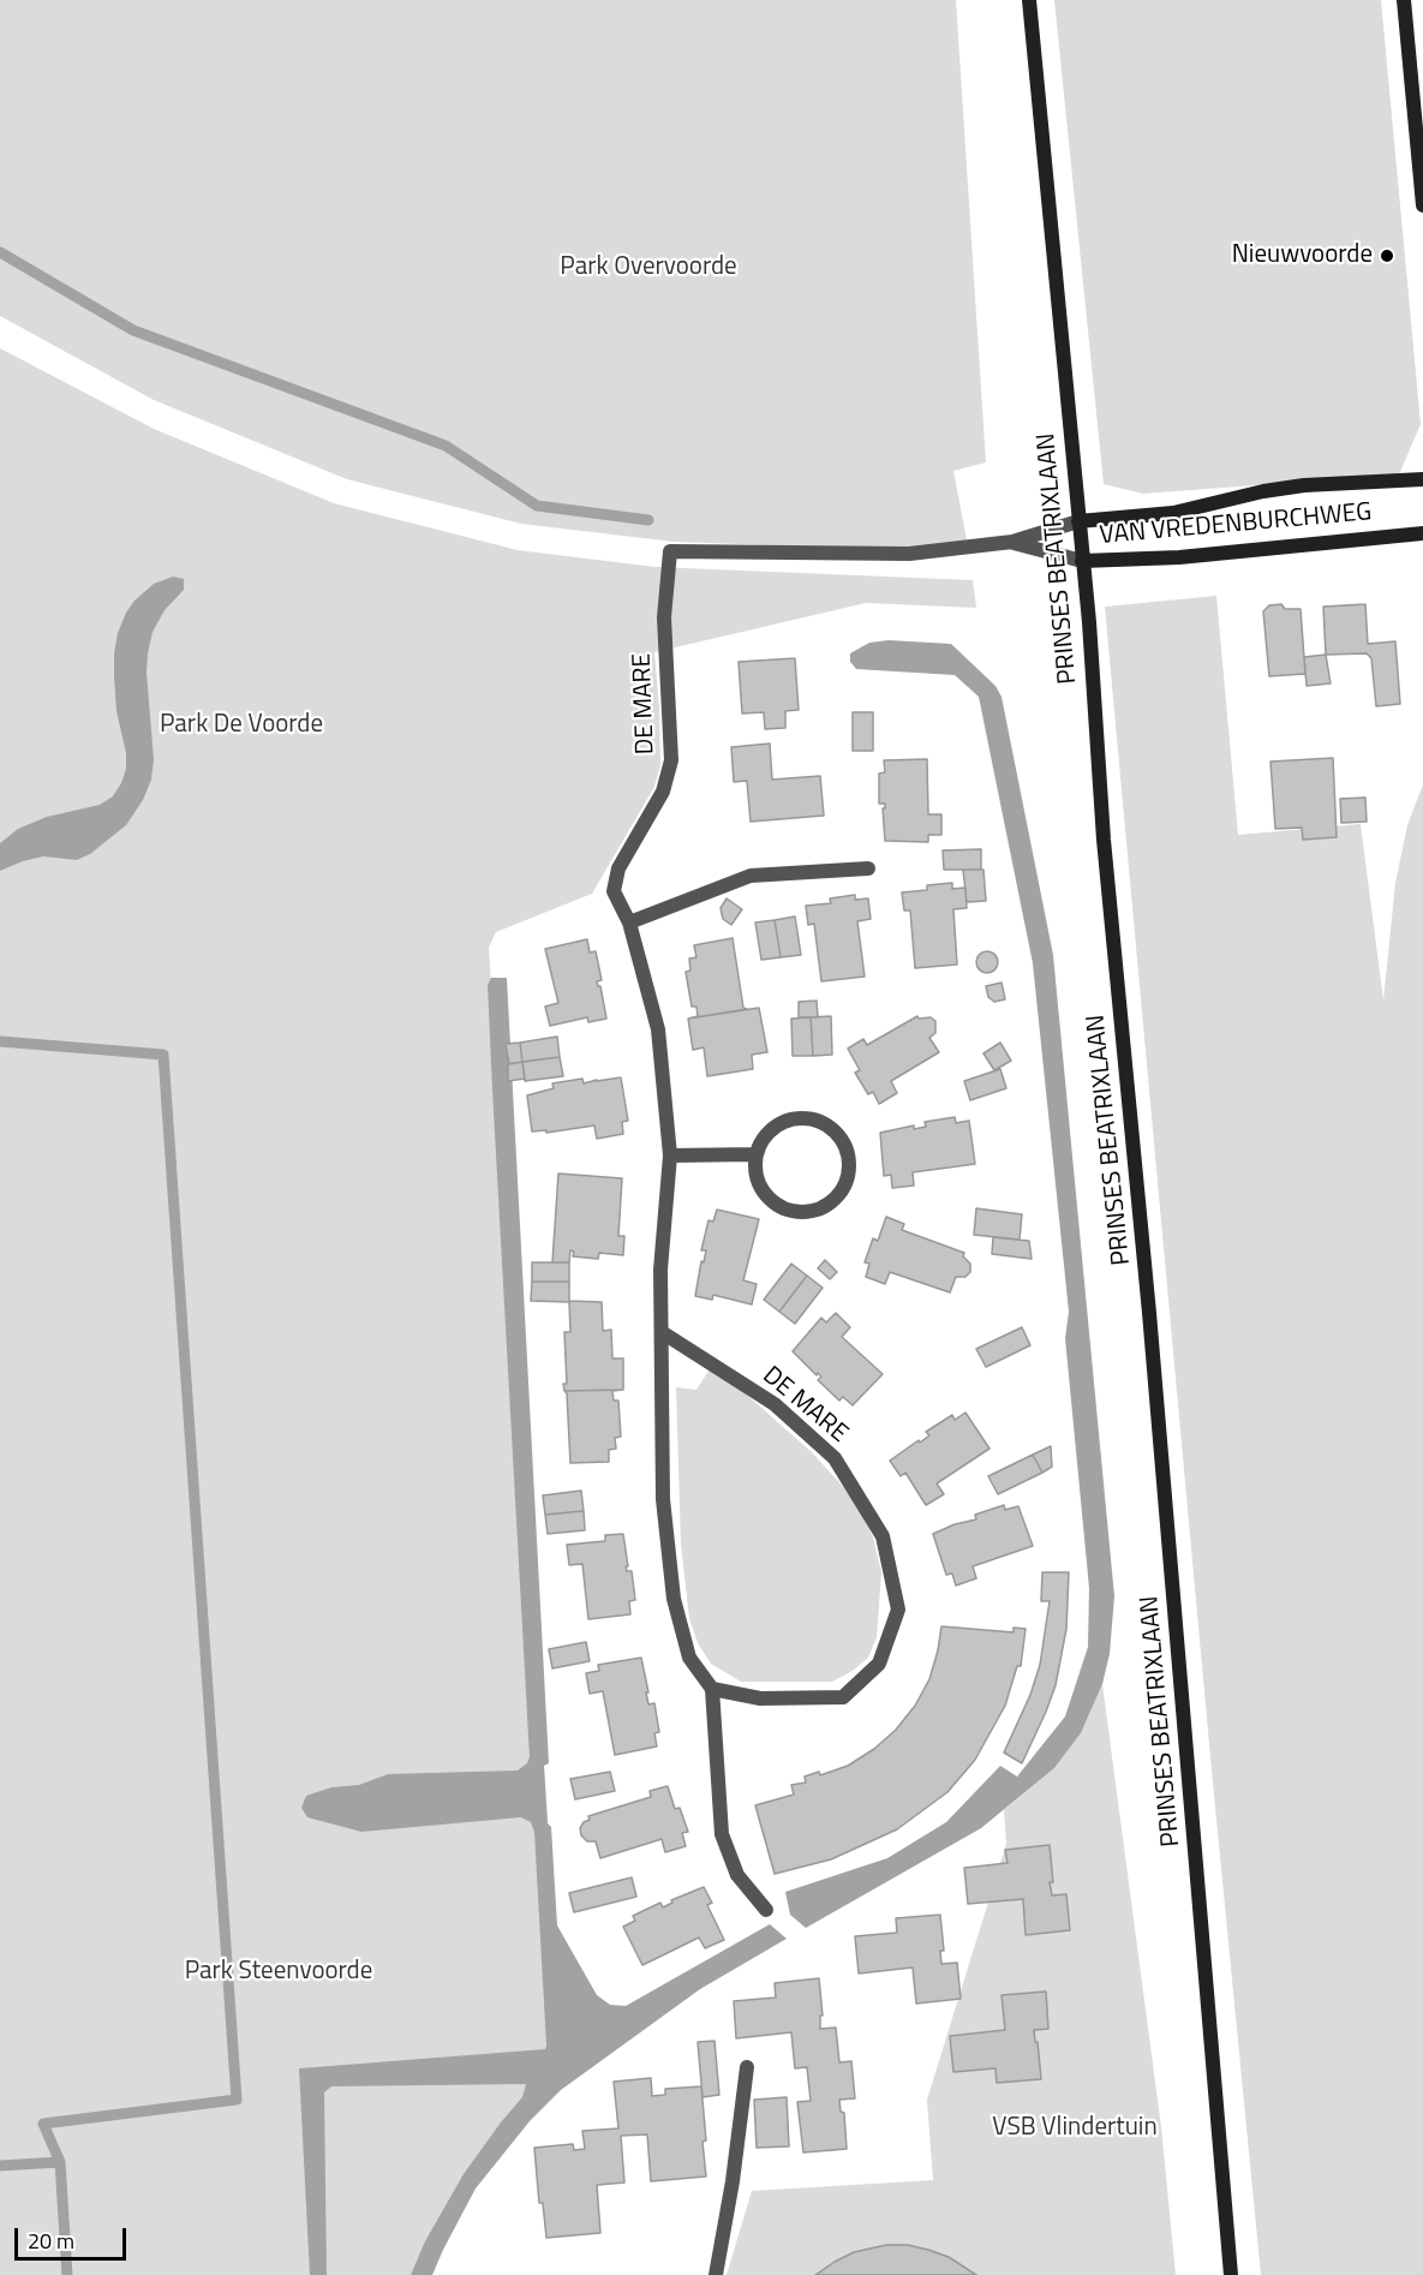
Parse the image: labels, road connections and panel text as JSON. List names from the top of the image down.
{
  "streets": {
    "main road": ["VAN VREDENBURCHWEG", "PRINSES BEATRIXLAAN"],
    "street": ["DE MARE"]
  },
  "crossings": [
    ["VAN VREDENBURCHWEG", "PRINSES BEATRIXLAAN"],
    ["VAN VREDENBURCHWEG", "DE MARE"]
  ],
  "parks": [
    "Park Overvoorde",
    "Park De Voorde",
    "Park Steenvoorde",
    "VSB Vlindertuin"
  ],
  "places": ["Nieuwvoorde"],
  "scale_bar": "20 m"
}
